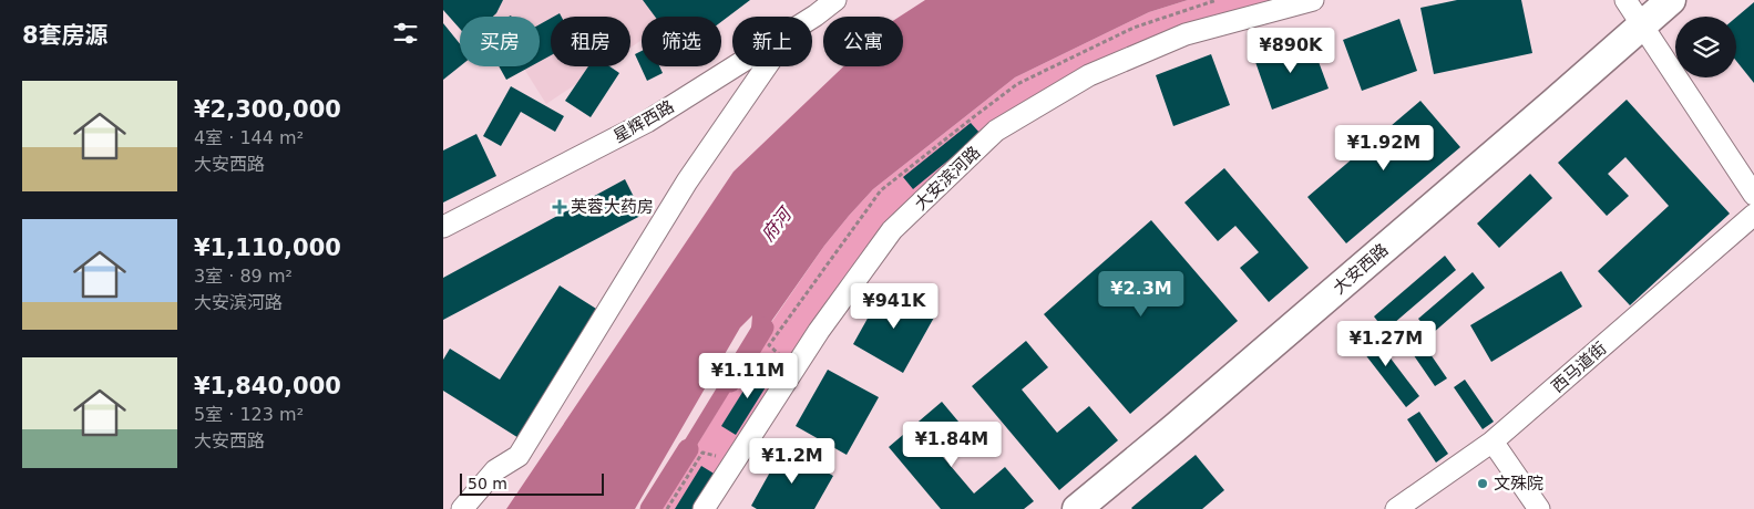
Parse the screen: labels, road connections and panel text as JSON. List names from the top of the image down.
{
  "streets": {
    "street": [
      "星辉西路",
      "大安滨河路",
      "大安西路",
      "西马道街"
    ]
  },
  "water": ["府河"],
  "places": {
    "health": ["芙蓉大药房"],
    "other": ["文殊院"]
  },
  "scale_bar": "50 m",
  "page": {
    "heading": "8套房源",
    "chip": [
      "买房",
      "租房",
      "筛选",
      "新上",
      "公寓"
    ],
    "price": [
      "¥890K",
      "¥1.92M",
      "¥2.3M",
      "¥941K",
      "¥1.27M",
      "¥1.11M",
      "¥1.84M",
      "¥1.2M"
    ],
    "list": [
      {
        "name": "¥2,300,000",
        "note": "4室 · 144 m² · 大安西路"
      },
      {
        "name": "¥1,110,000",
        "note": "3室 · 89 m² · 大安滨河路"
      },
      {
        "name": "¥1,840,000",
        "note": "5室 · 123 m² · 大安西路"
      }
    ],
    "scale": "50 m"
  }
}
